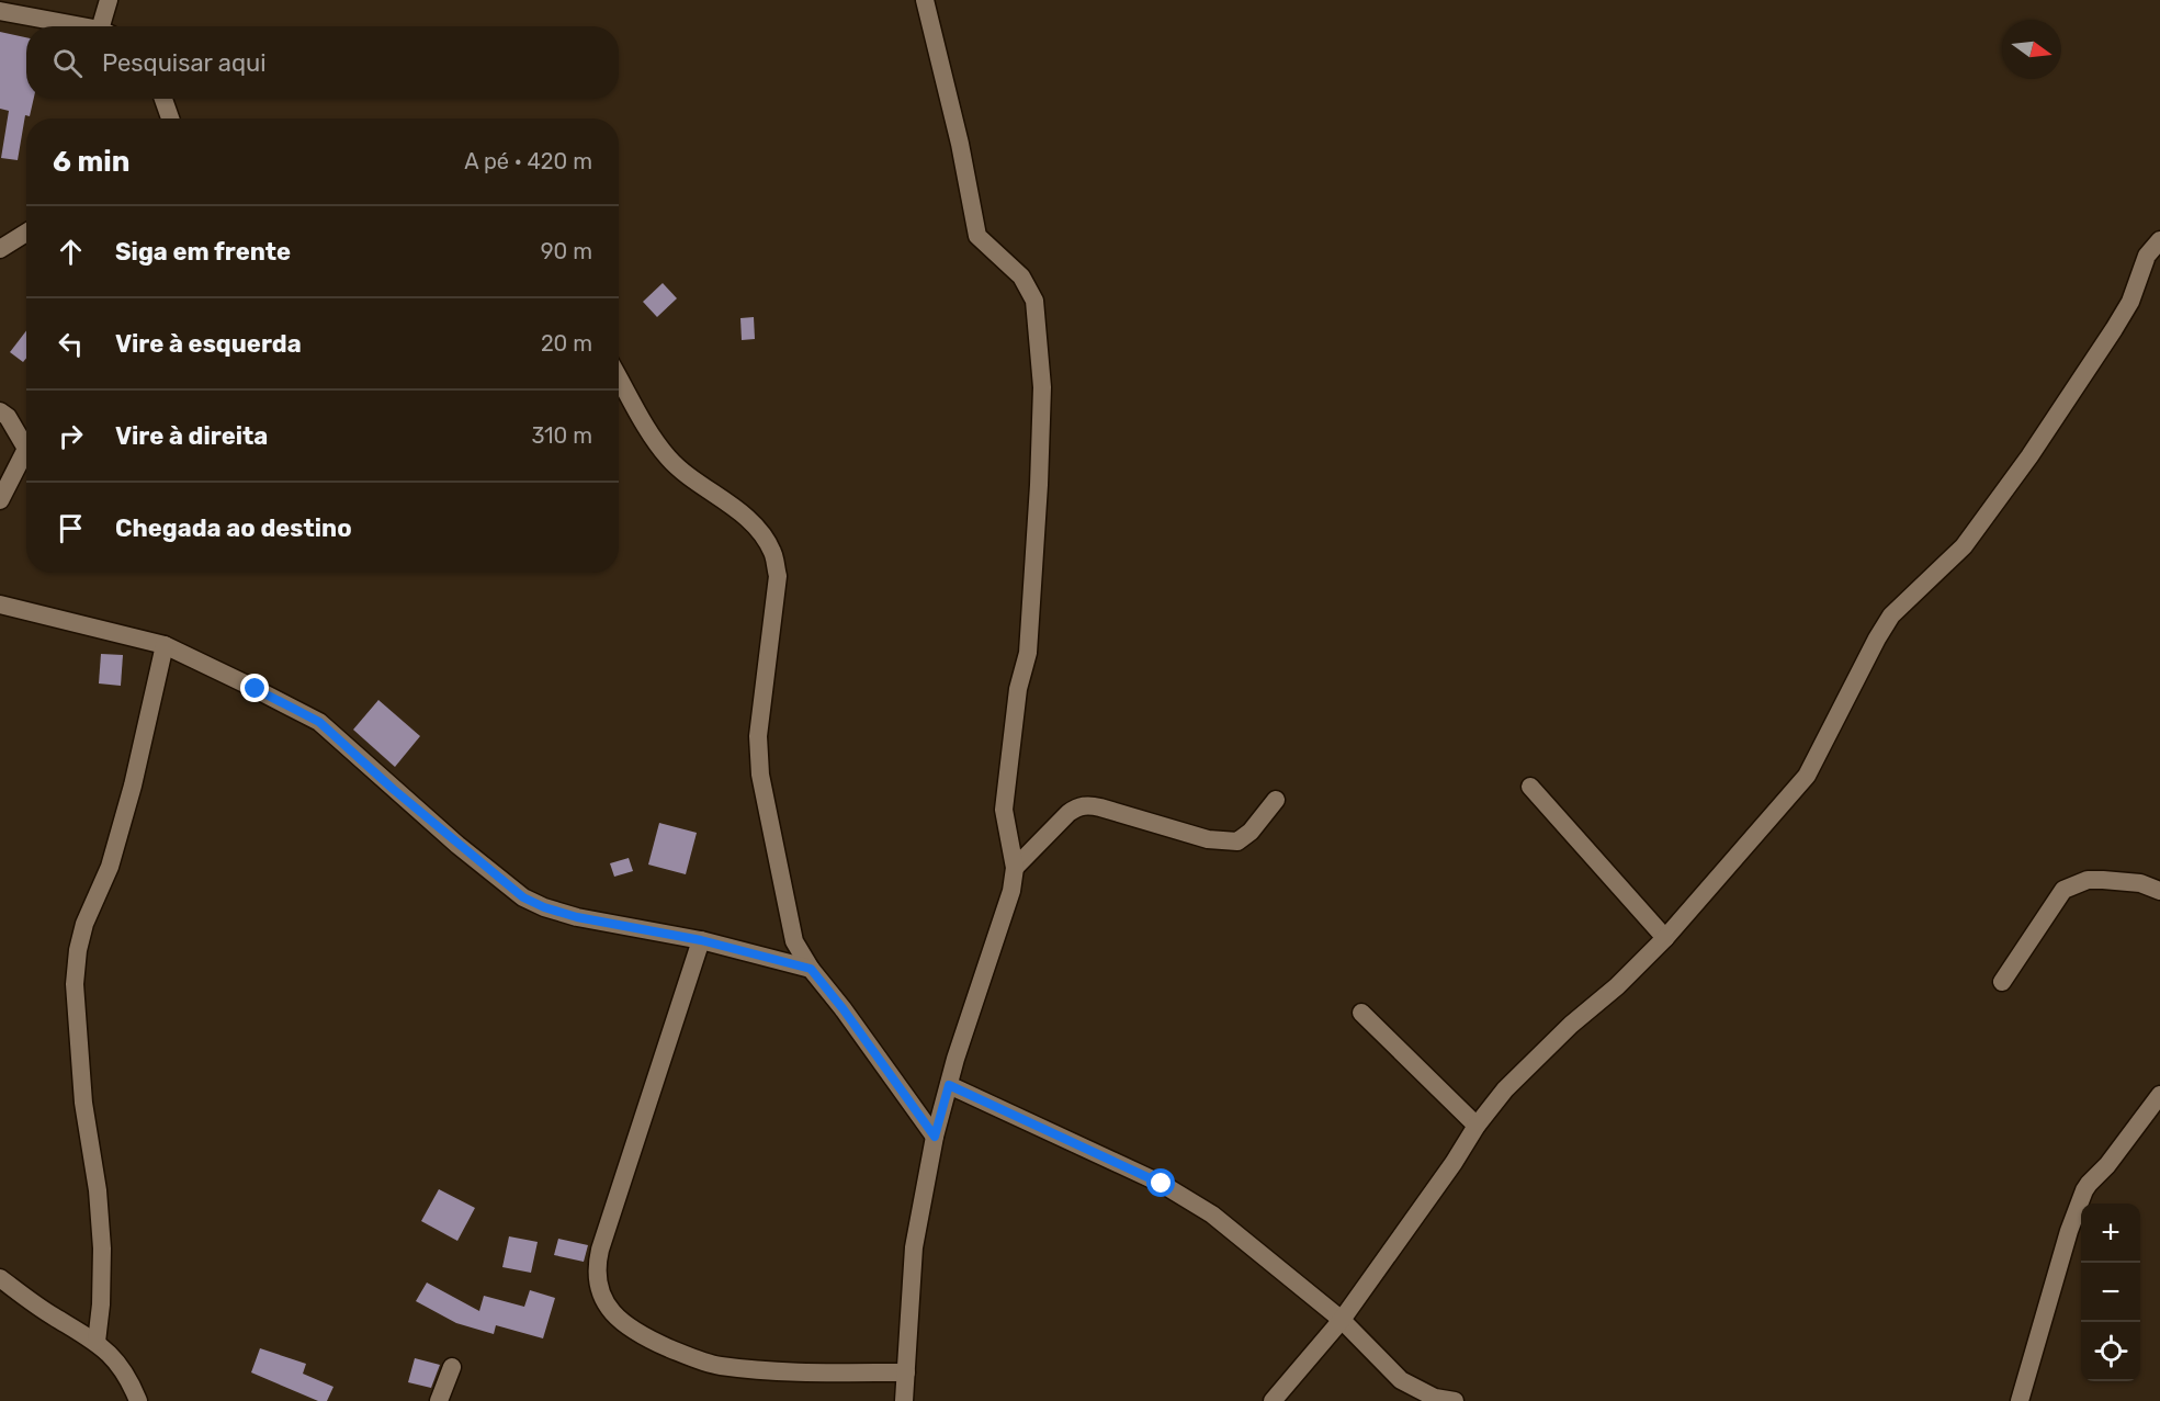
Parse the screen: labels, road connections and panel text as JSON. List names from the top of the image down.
{
  "north": "right",
  "page": {
    "search": "Pesquisar aqui",
    "heading": ["6 min", "A pé · 420 m"],
    "list": [
      ["Siga em frente", "90 m"],
      ["Vire à esquerda", "20 m"],
      ["Vire à direita", "310 m"],
      "Chegada ao destino"
    ],
    "map_buttons": ["+", "−"]
  }
}
